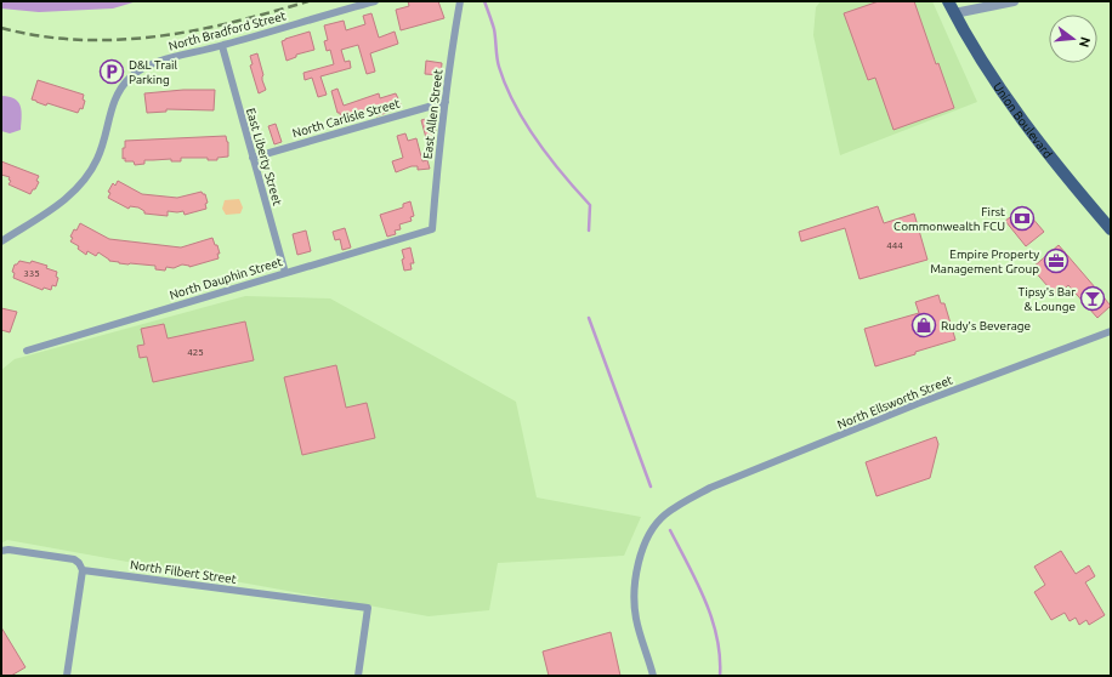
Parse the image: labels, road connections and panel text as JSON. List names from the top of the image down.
{
  "streets": {
    "main road": ["Union Boulevard"],
    "street": [
      "North Bradford Street",
      "East Allen Street",
      "North Carlisle Street",
      "East Liberty Street",
      "North Dauphin Street",
      "North Ellsworth Street",
      "North Filbert Street"
    ]
  },
  "crossings": [
    ["North Bradford Street", "East Liberty Street"],
    ["East Allen Street", "North Carlisle Street"],
    ["East Allen Street", "North Dauphin Street"],
    ["North Carlisle Street", "East Liberty Street"],
    ["East Liberty Street", "North Dauphin Street"]
  ],
  "places": {
    "parking": ["D&L Trail Parking"],
    "bank": ["First Commonwealth FCU"],
    "office": ["Empire Property Management Group"],
    "bar": ["Tipsy's Bar & Lounge"],
    "shop": ["Rudy's Beverage"]
  },
  "house_numbers": ["444", "335", "425"],
  "north": "right"
}
